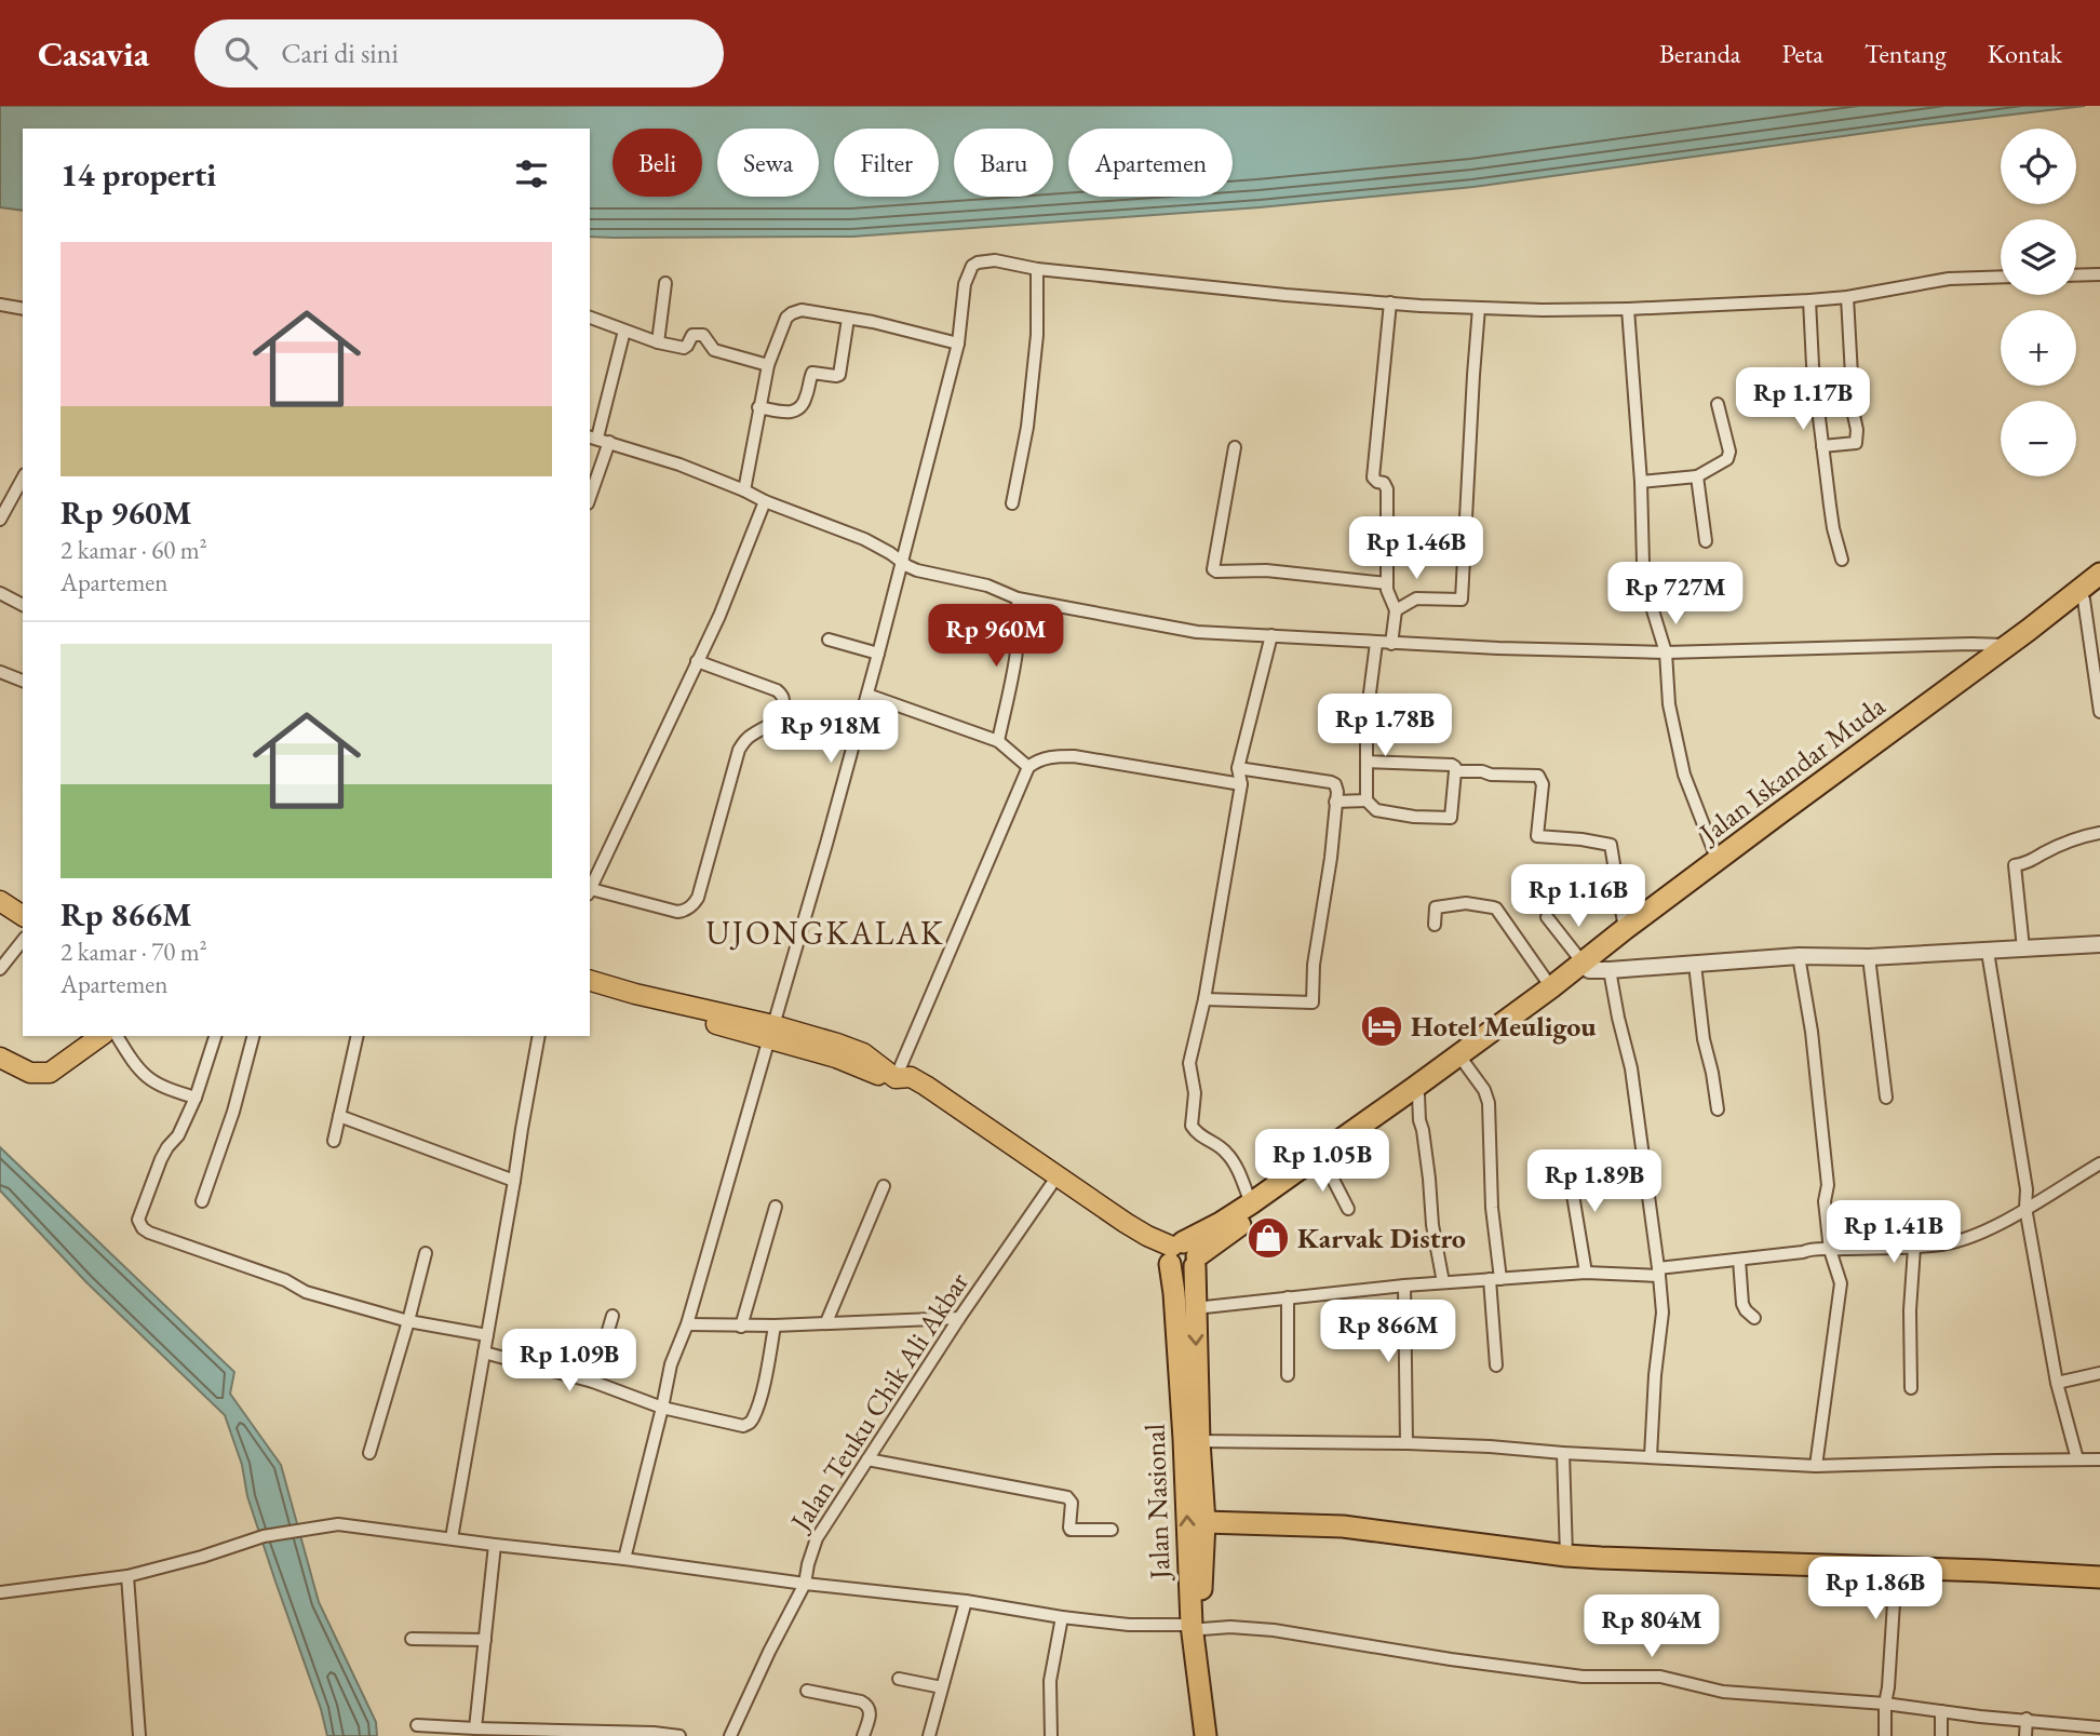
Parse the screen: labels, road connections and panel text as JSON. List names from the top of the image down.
{
  "streets": {
    "highway": ["Jalan Iskandar Muda", "Jalan Nasional"],
    "street": ["Jalan Teuku Chik Ali Akbar"]
  },
  "crossings": [
    ["Jalan Iskandar Muda", "Jalan Nasional"]
  ],
  "districts": ["UJONGKALAK"],
  "places": {
    "hotel": ["Hotel Meuligou"],
    "shop": ["Karvak Distro"]
  },
  "page": {
    "header": "Casavia",
    "search": "Cari di sini",
    "nav": [
      "Beranda",
      "Peta",
      "Tentang",
      "Kontak"
    ],
    "map_buttons": ["+", "−"],
    "chip": [
      "Beli",
      "Sewa",
      "Filter",
      "Baru",
      "Apartemen"
    ],
    "heading": "14 properti",
    "list": [
      {
        "name": "Rp 960M",
        "note": "2 kamar · 60 m² · Apartemen"
      },
      {
        "name": "Rp 866M",
        "note": "2 kamar · 70 m² · Apartemen"
      }
    ],
    "price": [
      "Rp 1.17B",
      "Rp 1.46B",
      "Rp 727M",
      "Rp 960M",
      "Rp 1.78B",
      "Rp 918M",
      "Rp 1.16B",
      "Rp 1.05B",
      "Rp 1.89B",
      "Rp 1.41B",
      "Rp 866M",
      "Rp 1.09B",
      "Rp 1.86B",
      "Rp 804M"
    ]
  }
}
